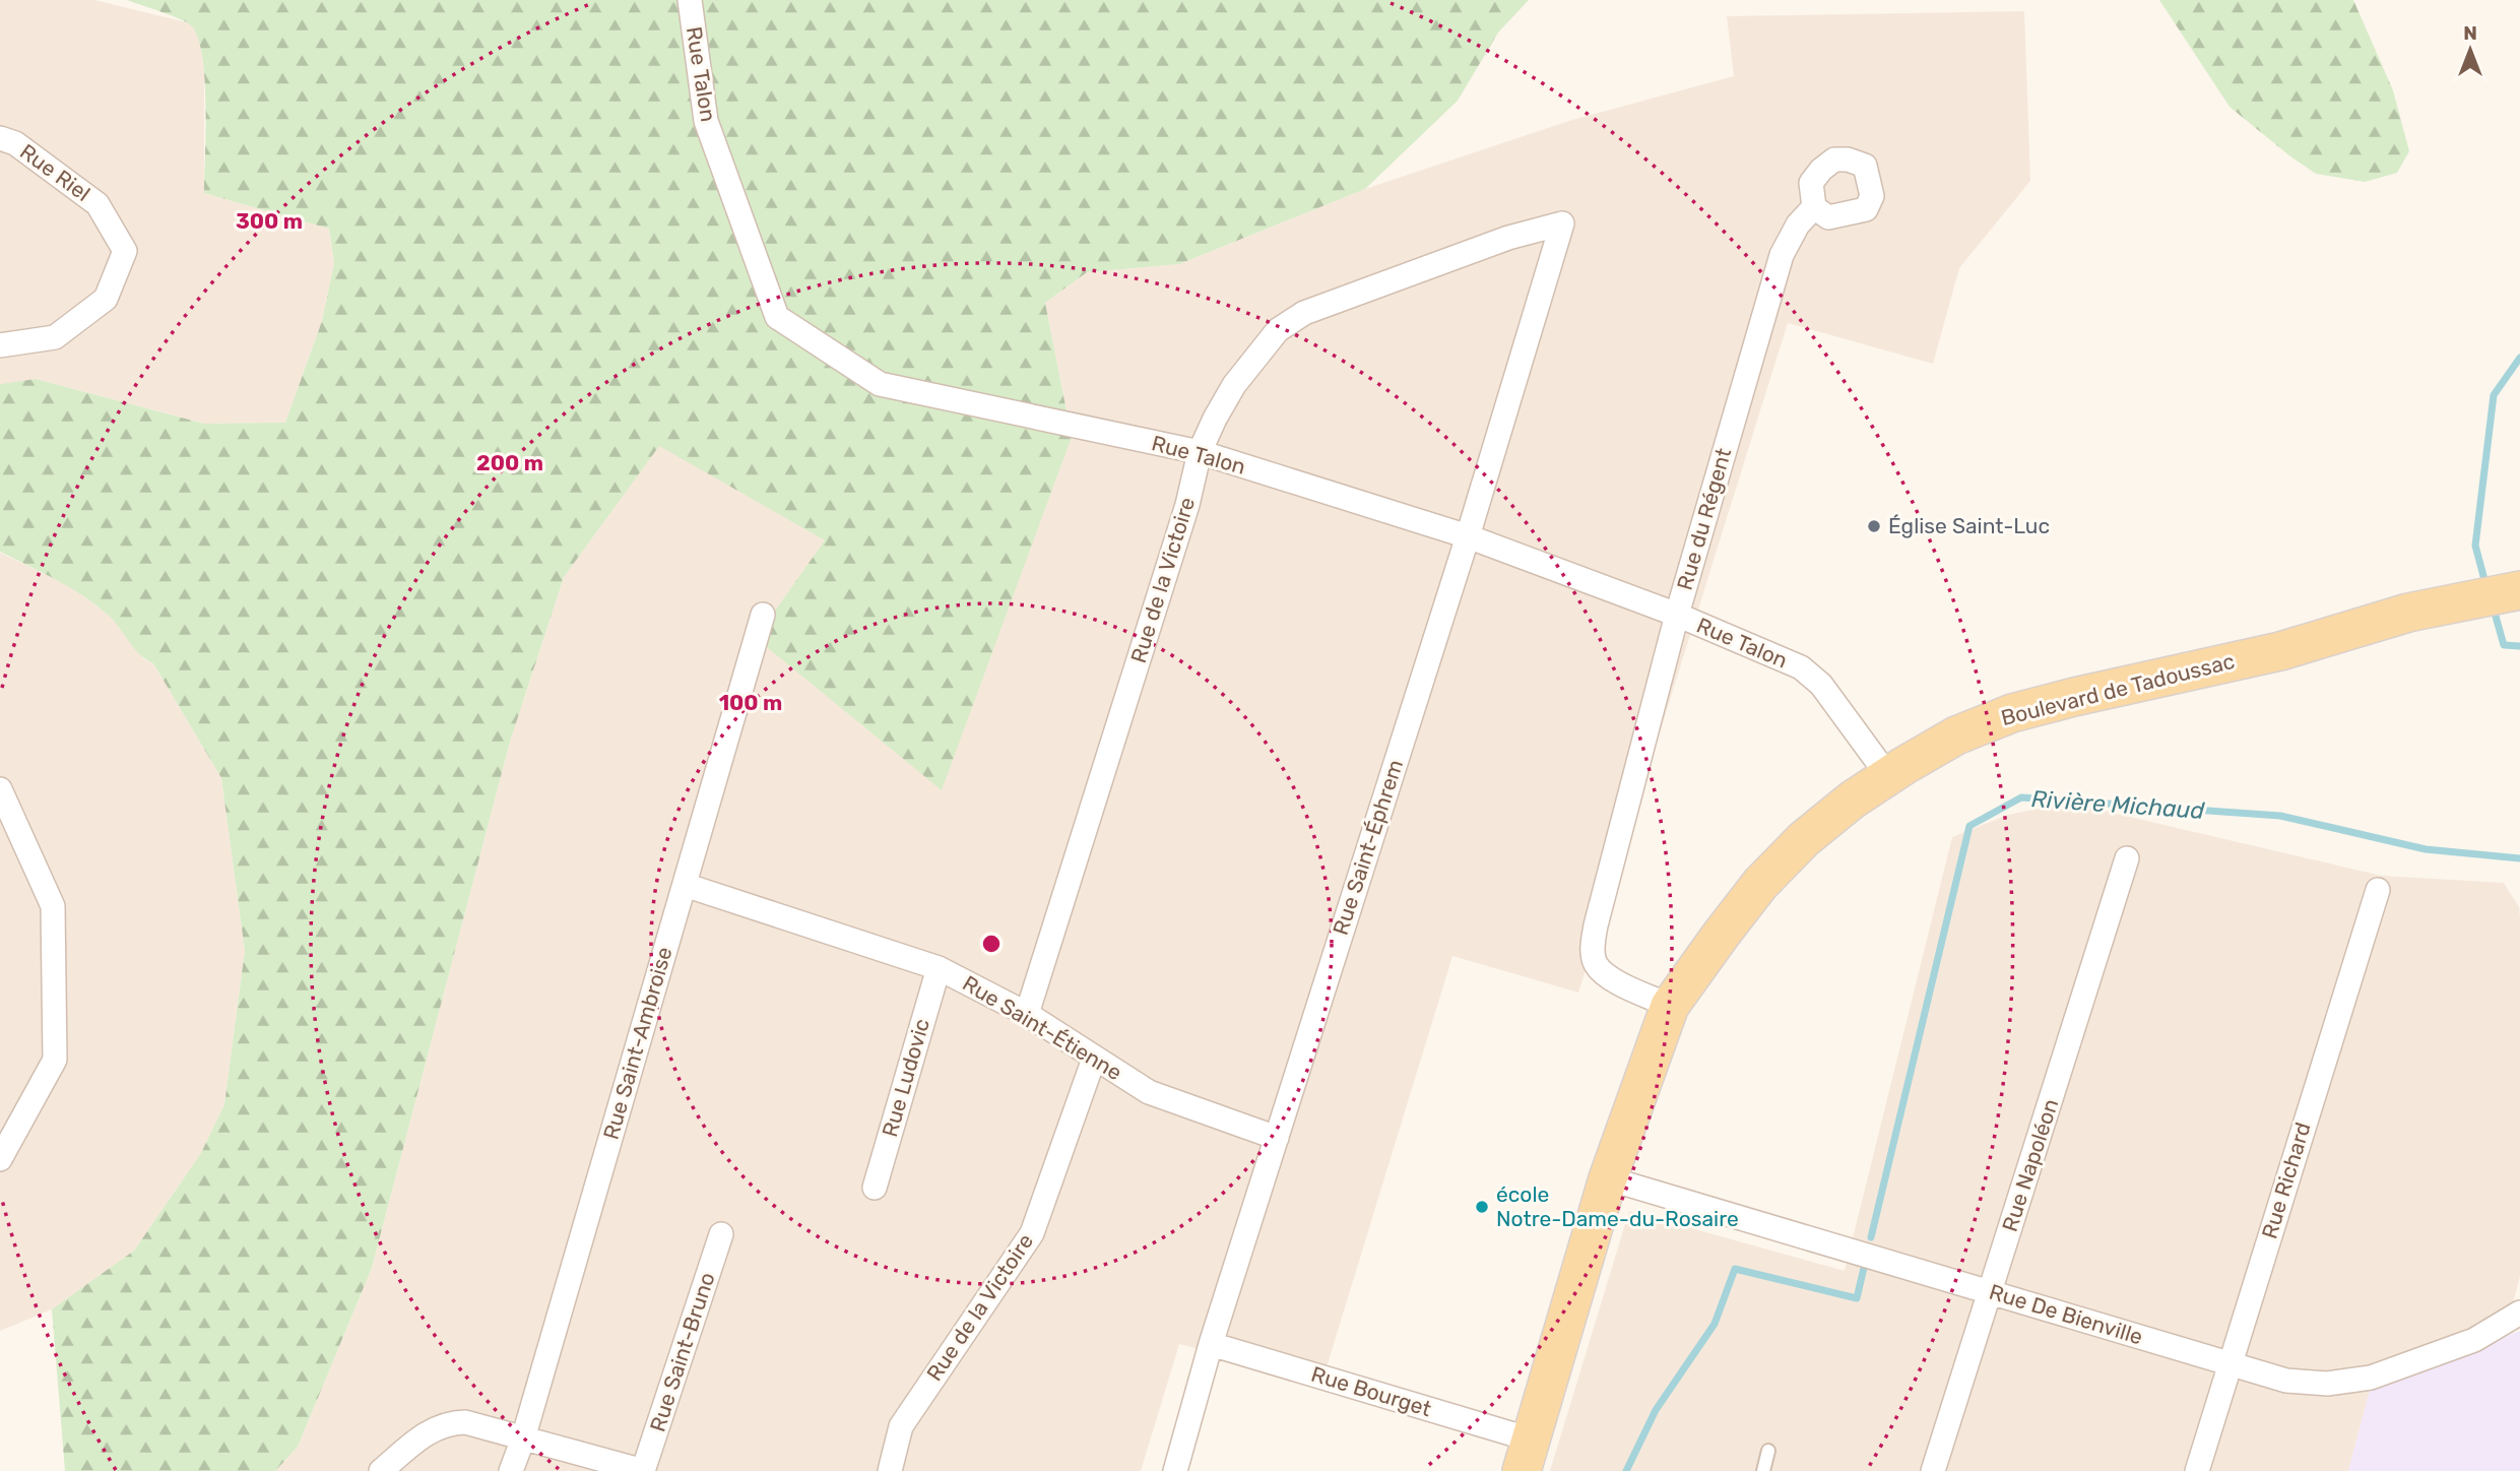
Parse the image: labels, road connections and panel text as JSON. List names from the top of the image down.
{
  "streets": {
    "main road": ["Boulevard de Tadoussac"],
    "street": [
      "Rue Talon",
      "Rue Riel",
      "Rue du Régent",
      "Rue de la Victoire",
      "Rue Saint-Éphrem",
      "Rue Saint-Étienne",
      "Rue Saint-Ambroise",
      "Rue Ludovic",
      "Rue Napoléon",
      "Rue Richard",
      "Rue De Bienville",
      "Rue Saint-Bruno",
      "Rue Bourget"
    ]
  },
  "crossings": [
    ["Rue Talon", "Rue du Régent"],
    ["Rue Talon", "Rue de la Victoire"],
    ["Rue Talon", "Boulevard de Tadoussac"],
    ["Rue Talon", "Rue Saint-Éphrem"],
    ["Rue du Régent", "Boulevard de Tadoussac"],
    ["Rue de la Victoire", "Rue Saint-Éphrem"],
    ["Rue de la Victoire", "Rue Saint-Étienne"],
    ["Boulevard de Tadoussac", "Rue De Bienville"],
    ["Boulevard de Tadoussac", "Rue Bourget"],
    ["Rue Saint-Éphrem", "Rue Saint-Étienne"],
    ["Rue Saint-Éphrem", "Rue Bourget"],
    ["Rue Saint-Étienne", "Rue Saint-Ambroise"],
    ["Rue Saint-Étienne", "Rue Ludovic"],
    ["Rue Napoléon", "Rue De Bienville"],
    ["Rue Richard", "Rue De Bienville"]
  ],
  "water": ["Rivière Michaud"],
  "places": ["Église Saint-Luc", "école Notre-Dame-du-Rosaire"],
  "north": "top",
  "rings": ["300 m", "200 m", "100 m"]
}
